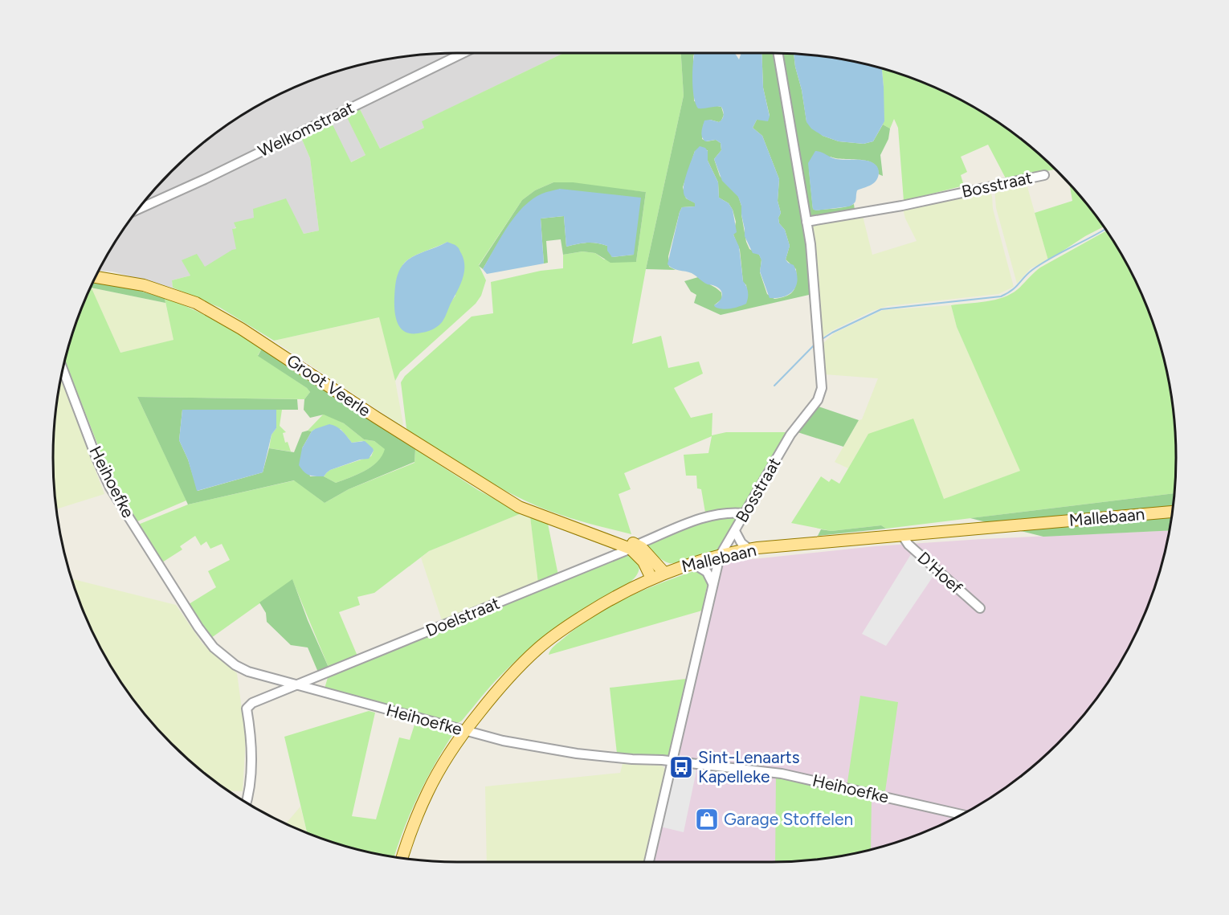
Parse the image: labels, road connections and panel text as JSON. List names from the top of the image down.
{
  "streets": {
    "main road": ["Groot Veerle", "Mallebaan"],
    "street": [
      "Welkomstraat",
      "Bosstraat",
      "Heihoefke",
      "D'Hoef",
      "Doelstraat"
    ]
  },
  "crossings": [
    ["Bosstraat", "Heihoefke"],
    ["Bosstraat", "Mallebaan"],
    ["Bosstraat", "Doelstraat"],
    ["Groot Veerle", "Mallebaan"],
    ["Groot Veerle", "Doelstraat"],
    ["Heihoefke", "Mallebaan"],
    ["Heihoefke", "Doelstraat"],
    ["Mallebaan", "D'Hoef"]
  ],
  "places": {
    "bus stop": ["Sint-Lenaarts Kapelleke"],
    "shop": ["Garage Stoffelen"]
  }
}
